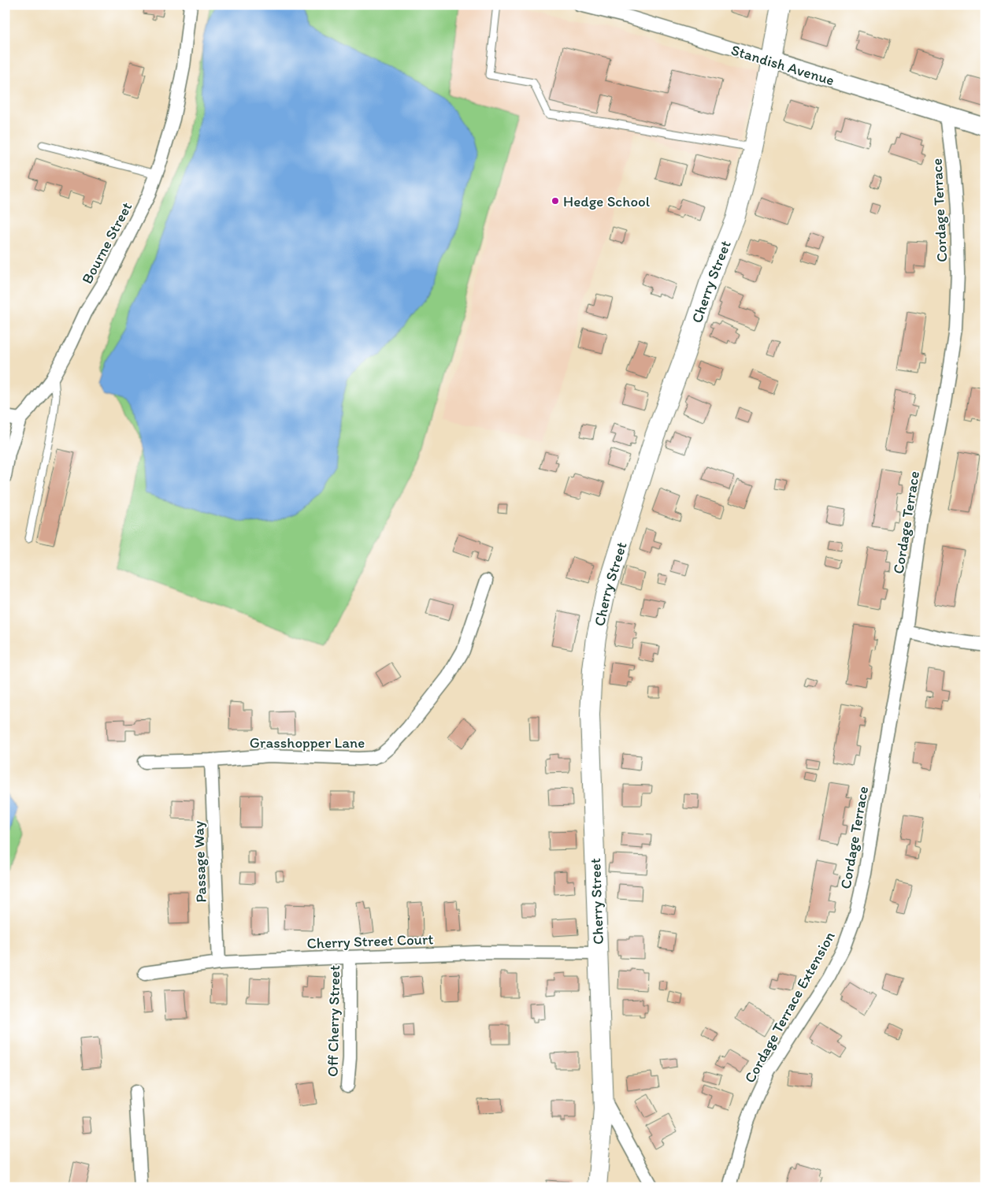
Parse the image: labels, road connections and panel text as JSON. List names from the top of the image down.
{
  "streets": {
    "main road": ["Cherry Street"],
    "street": [
      "Standish Avenue",
      "Cordage Terrace",
      "Bourne Street",
      "Grasshopper Lane",
      "Passage Way",
      "Cherry Street Court",
      "Cordage Terrace Extension",
      "Off Cherry Street"
    ]
  },
  "crossings": [
    ["Standish Avenue", "Cordage Terrace"],
    ["Standish Avenue", "Cherry Street"],
    ["Cordage Terrace", "Cordage Terrace Extension"],
    ["Cherry Street", "Cherry Street Court"],
    ["Grasshopper Lane", "Passage Way"],
    ["Passage Way", "Cherry Street Court"],
    ["Cherry Street Court", "Off Cherry Street"]
  ],
  "places": ["Hedge School"]
}
